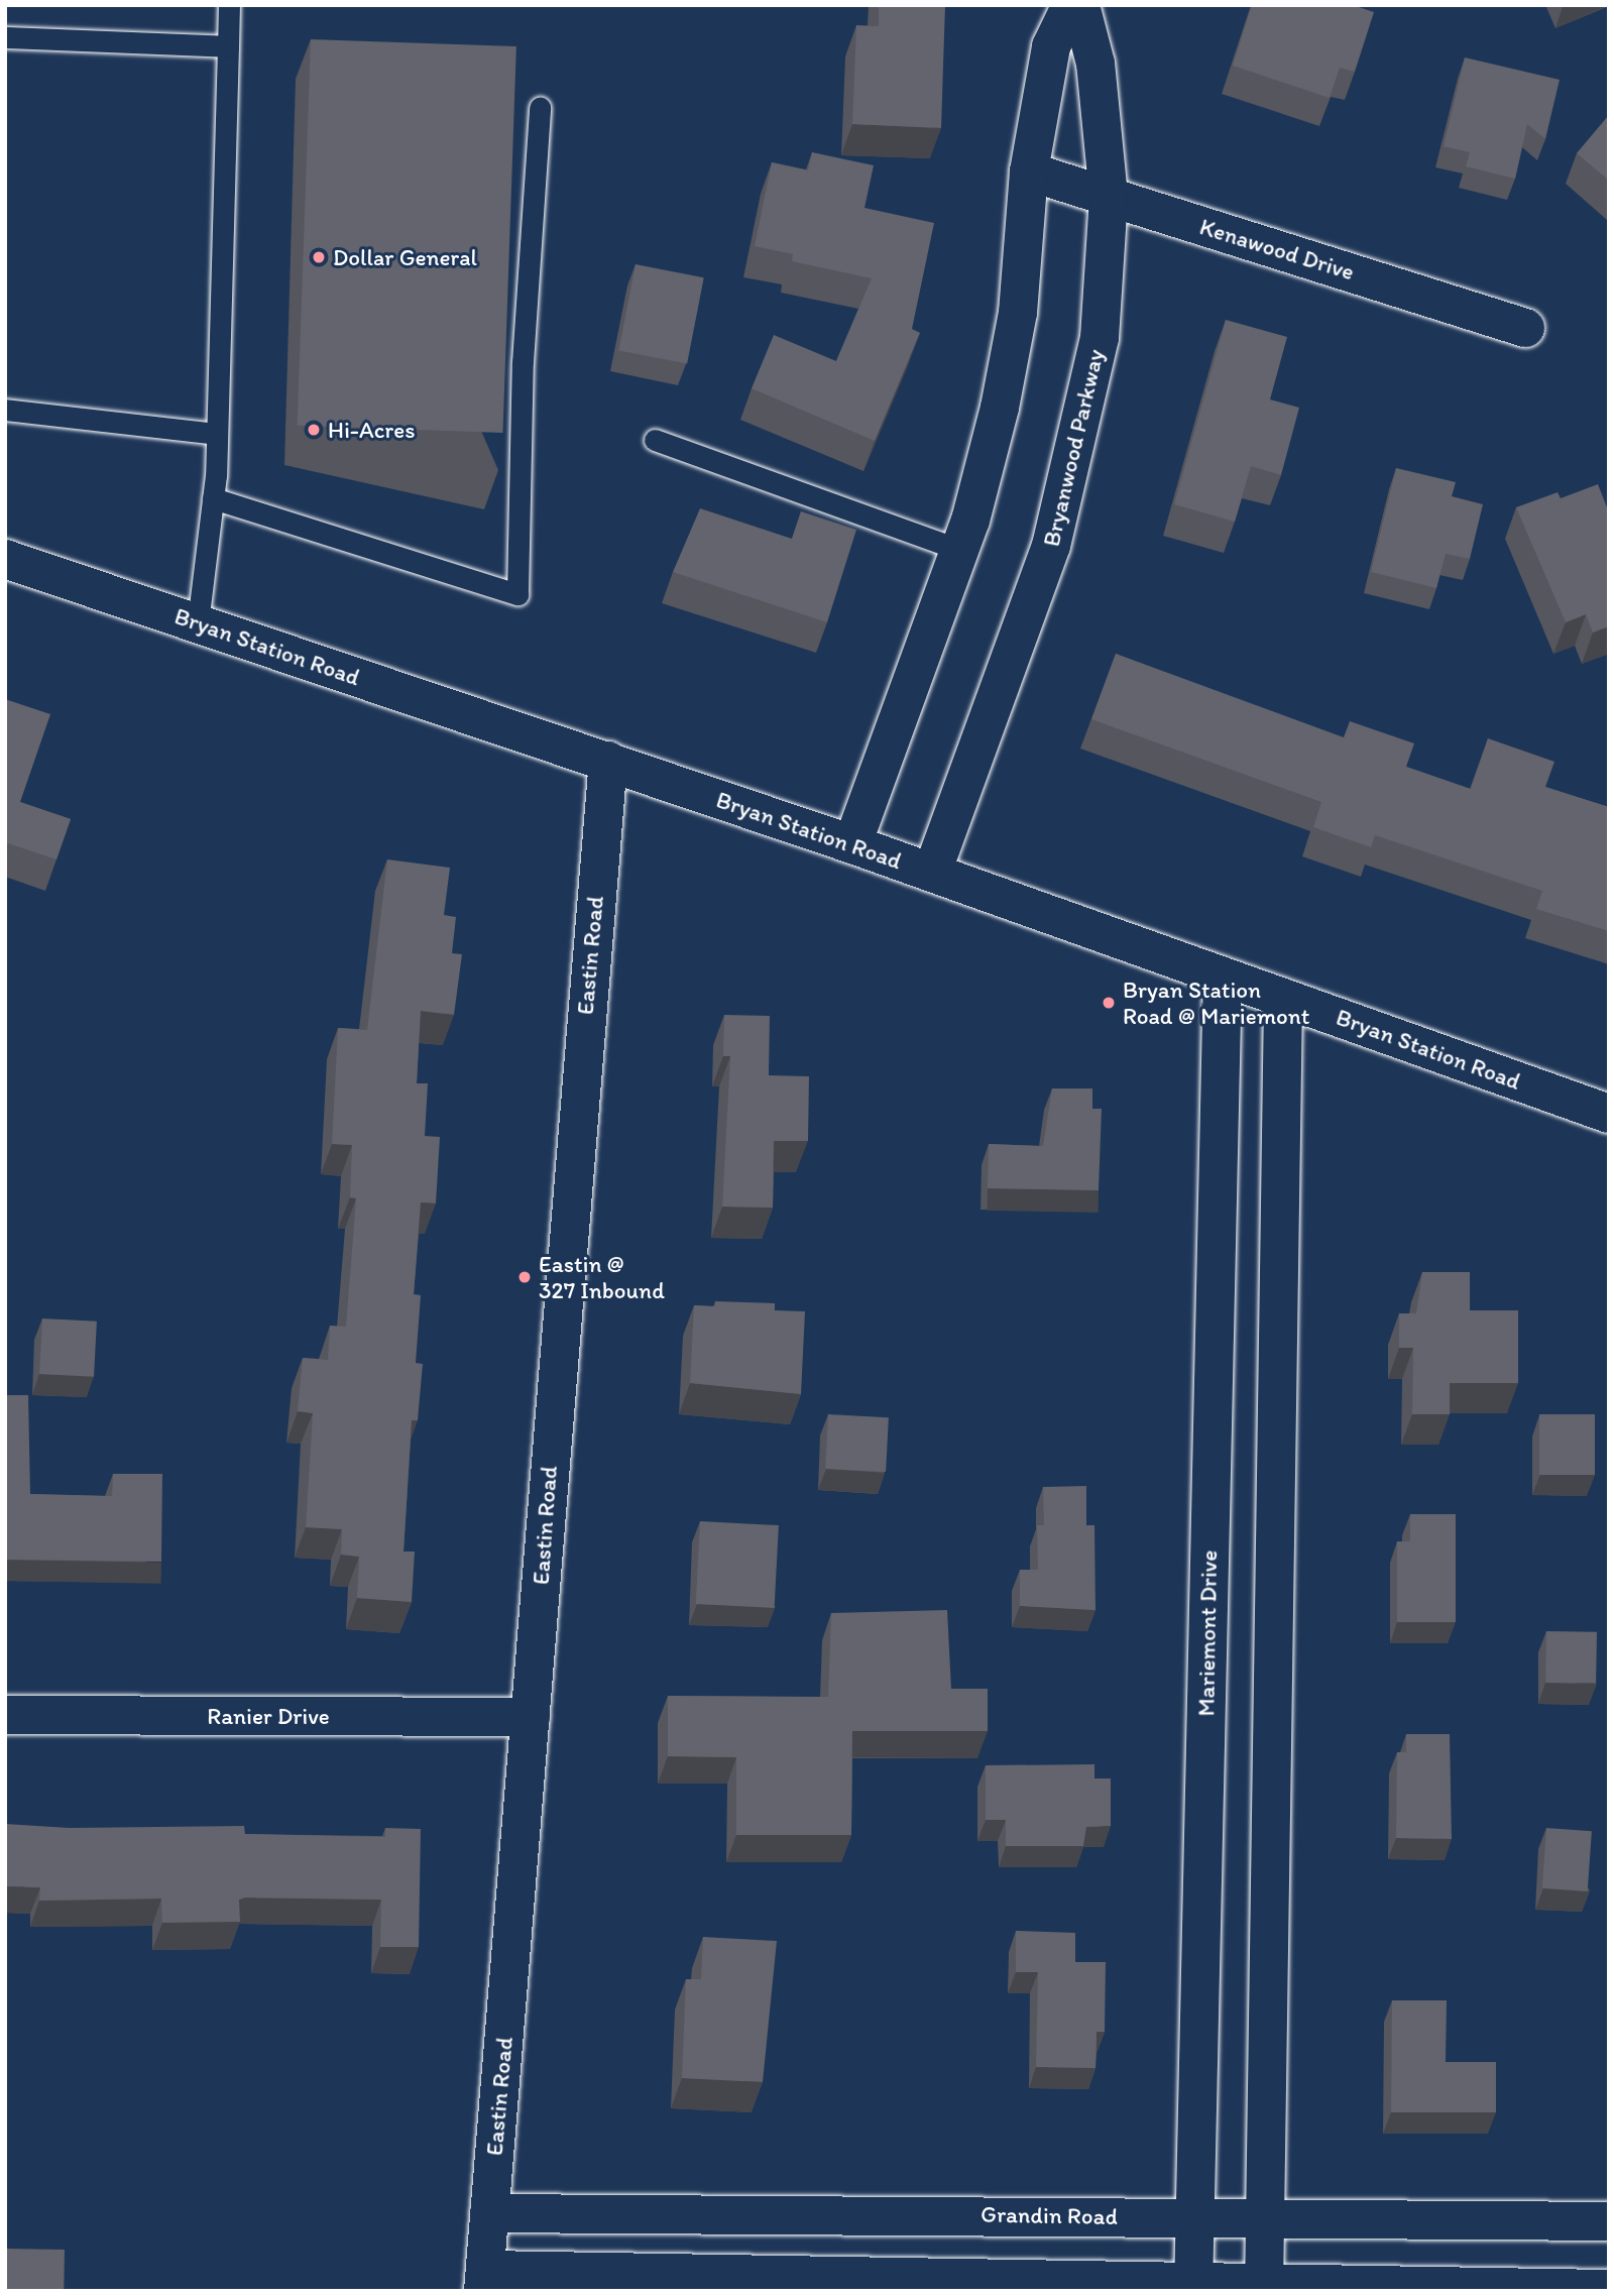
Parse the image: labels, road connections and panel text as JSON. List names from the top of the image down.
{
  "streets": {
    "street": [
      "Kenawood Drive",
      "Bryanwood Parkway",
      "Bryan Station Road",
      "Eastin Road",
      "Mariemont Drive",
      "Ranier Drive",
      "Grandin Road"
    ]
  },
  "crossings": [
    ["Kenawood Drive", "Bryanwood Parkway"],
    ["Bryanwood Parkway", "Bryan Station Road"],
    ["Bryan Station Road", "Eastin Road"],
    ["Bryan Station Road", "Mariemont Drive"],
    ["Eastin Road", "Ranier Drive"],
    ["Eastin Road", "Grandin Road"],
    ["Mariemont Drive", "Grandin Road"]
  ],
  "places": [
    "Dollar General",
    "Hi-Acres",
    "Bryan Station Road @ Mariemont",
    "Eastin @ 327 Inbound"
  ]
}
